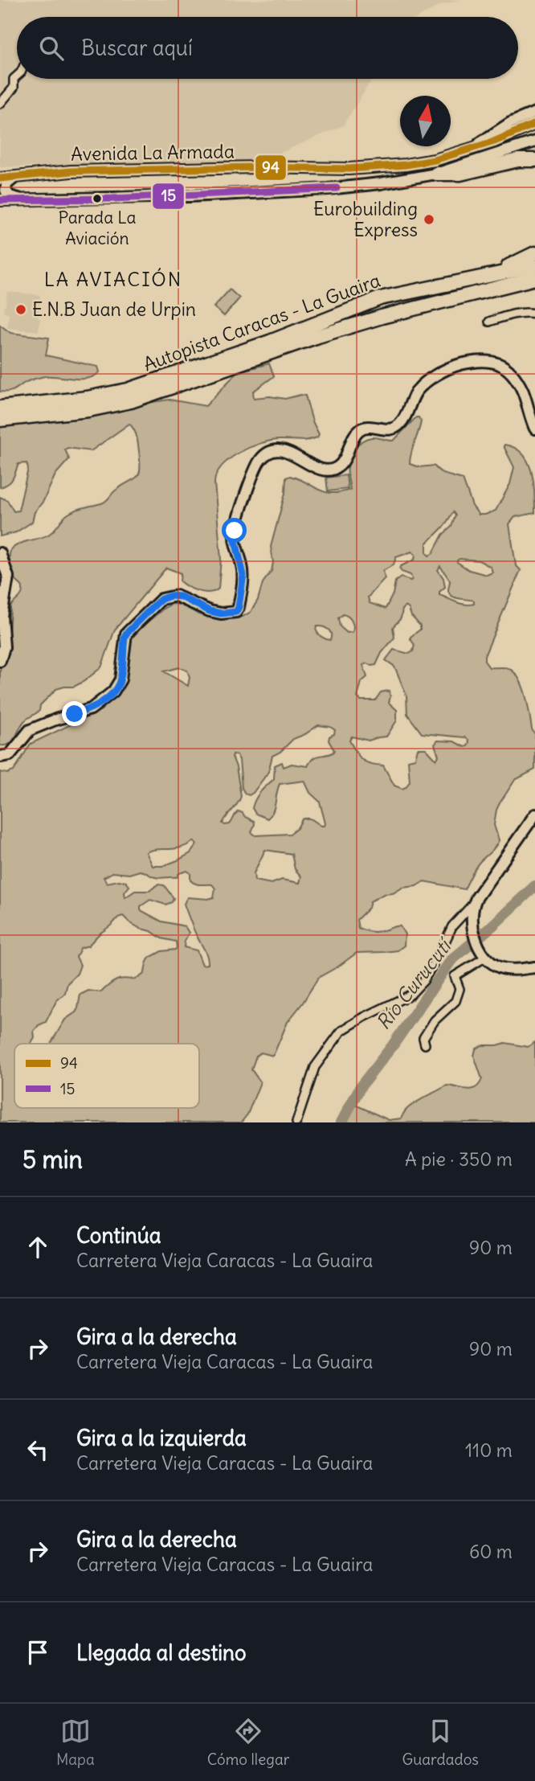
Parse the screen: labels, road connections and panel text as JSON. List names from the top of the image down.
{
  "streets": {
    "highway": ["Autopista Caracas - La Guaira"],
    "main road": ["Avenida La Armada"]
  },
  "districts": ["LA AVIACIÓN"],
  "water": ["Río Curucutí"],
  "places": ["Parada La Aviación", "Eurobuilding Express", "E.N.B Juan de Urpin"],
  "lines": ["transit line 94", "transit line 15"],
  "legend": ["94", "15"],
  "north": "top",
  "page": {
    "search": "Buscar aquí",
    "heading": ["5 min", "A pie · 350 m"],
    "list": [
      ["Continúa", "Carretera Vieja Caracas - La Guaira", "90 m"],
      ["Gira a la derecha", "Carretera Vieja Caracas - La Guaira", "90 m"],
      ["Gira a la izquierda", "Carretera Vieja Caracas - La Guaira", "110 m"],
      ["Gira a la derecha", "Carretera Vieja Caracas - La Guaira", "60 m"],
      "Llegada al destino"
    ],
    "nav": ["Mapa", "Cómo llegar", "Guardados"]
  }
}
